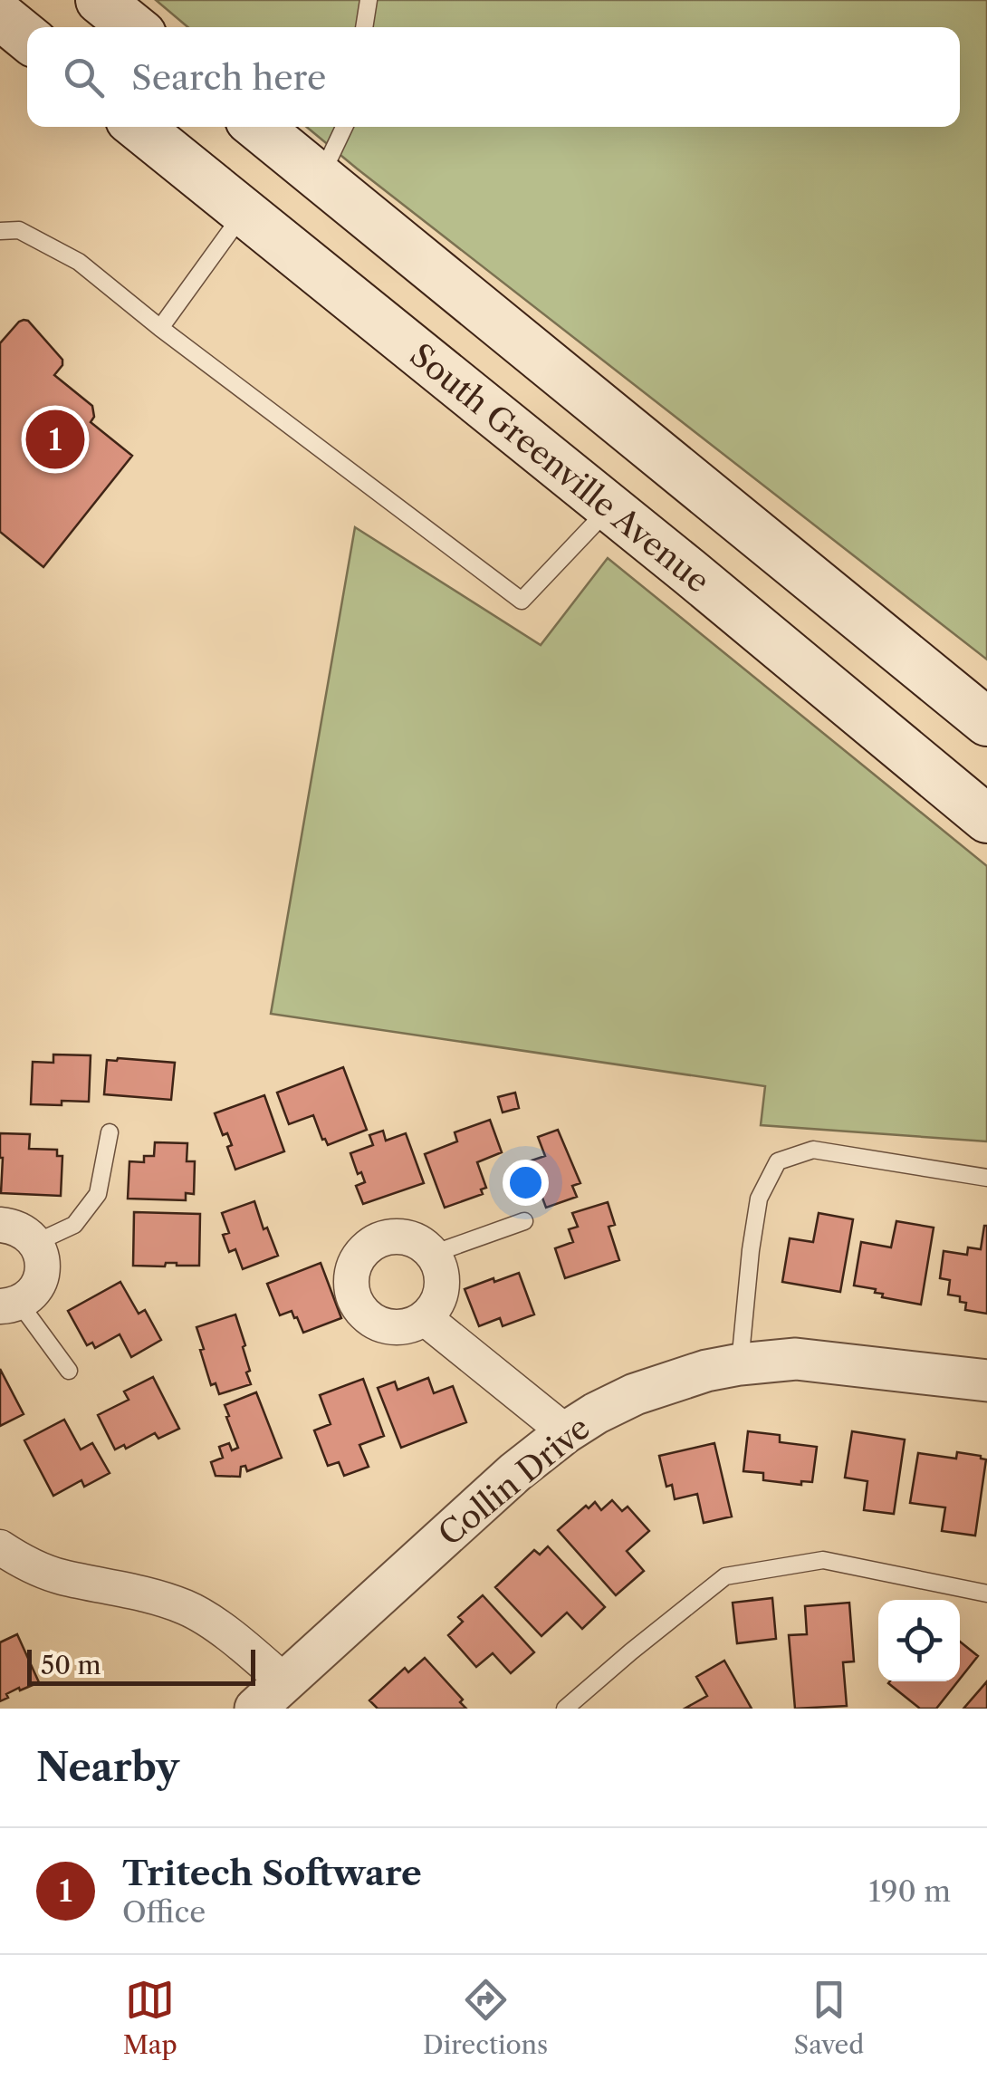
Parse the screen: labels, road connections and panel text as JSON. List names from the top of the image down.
{
  "streets": {
    "main road": ["South Greenville Avenue"],
    "street": ["Collin Drive"]
  },
  "scale_bar": "50 m",
  "page": {
    "search": "Search here",
    "pins": "1",
    "scale": "50 m",
    "heading": "Nearby",
    "list": [
      {
        "mark": "1",
        "name": "Tritech Software",
        "note": "Office",
        "value": "190 m"
      }
    ],
    "nav": ["Map", "Directions", "Saved"]
  }
}
